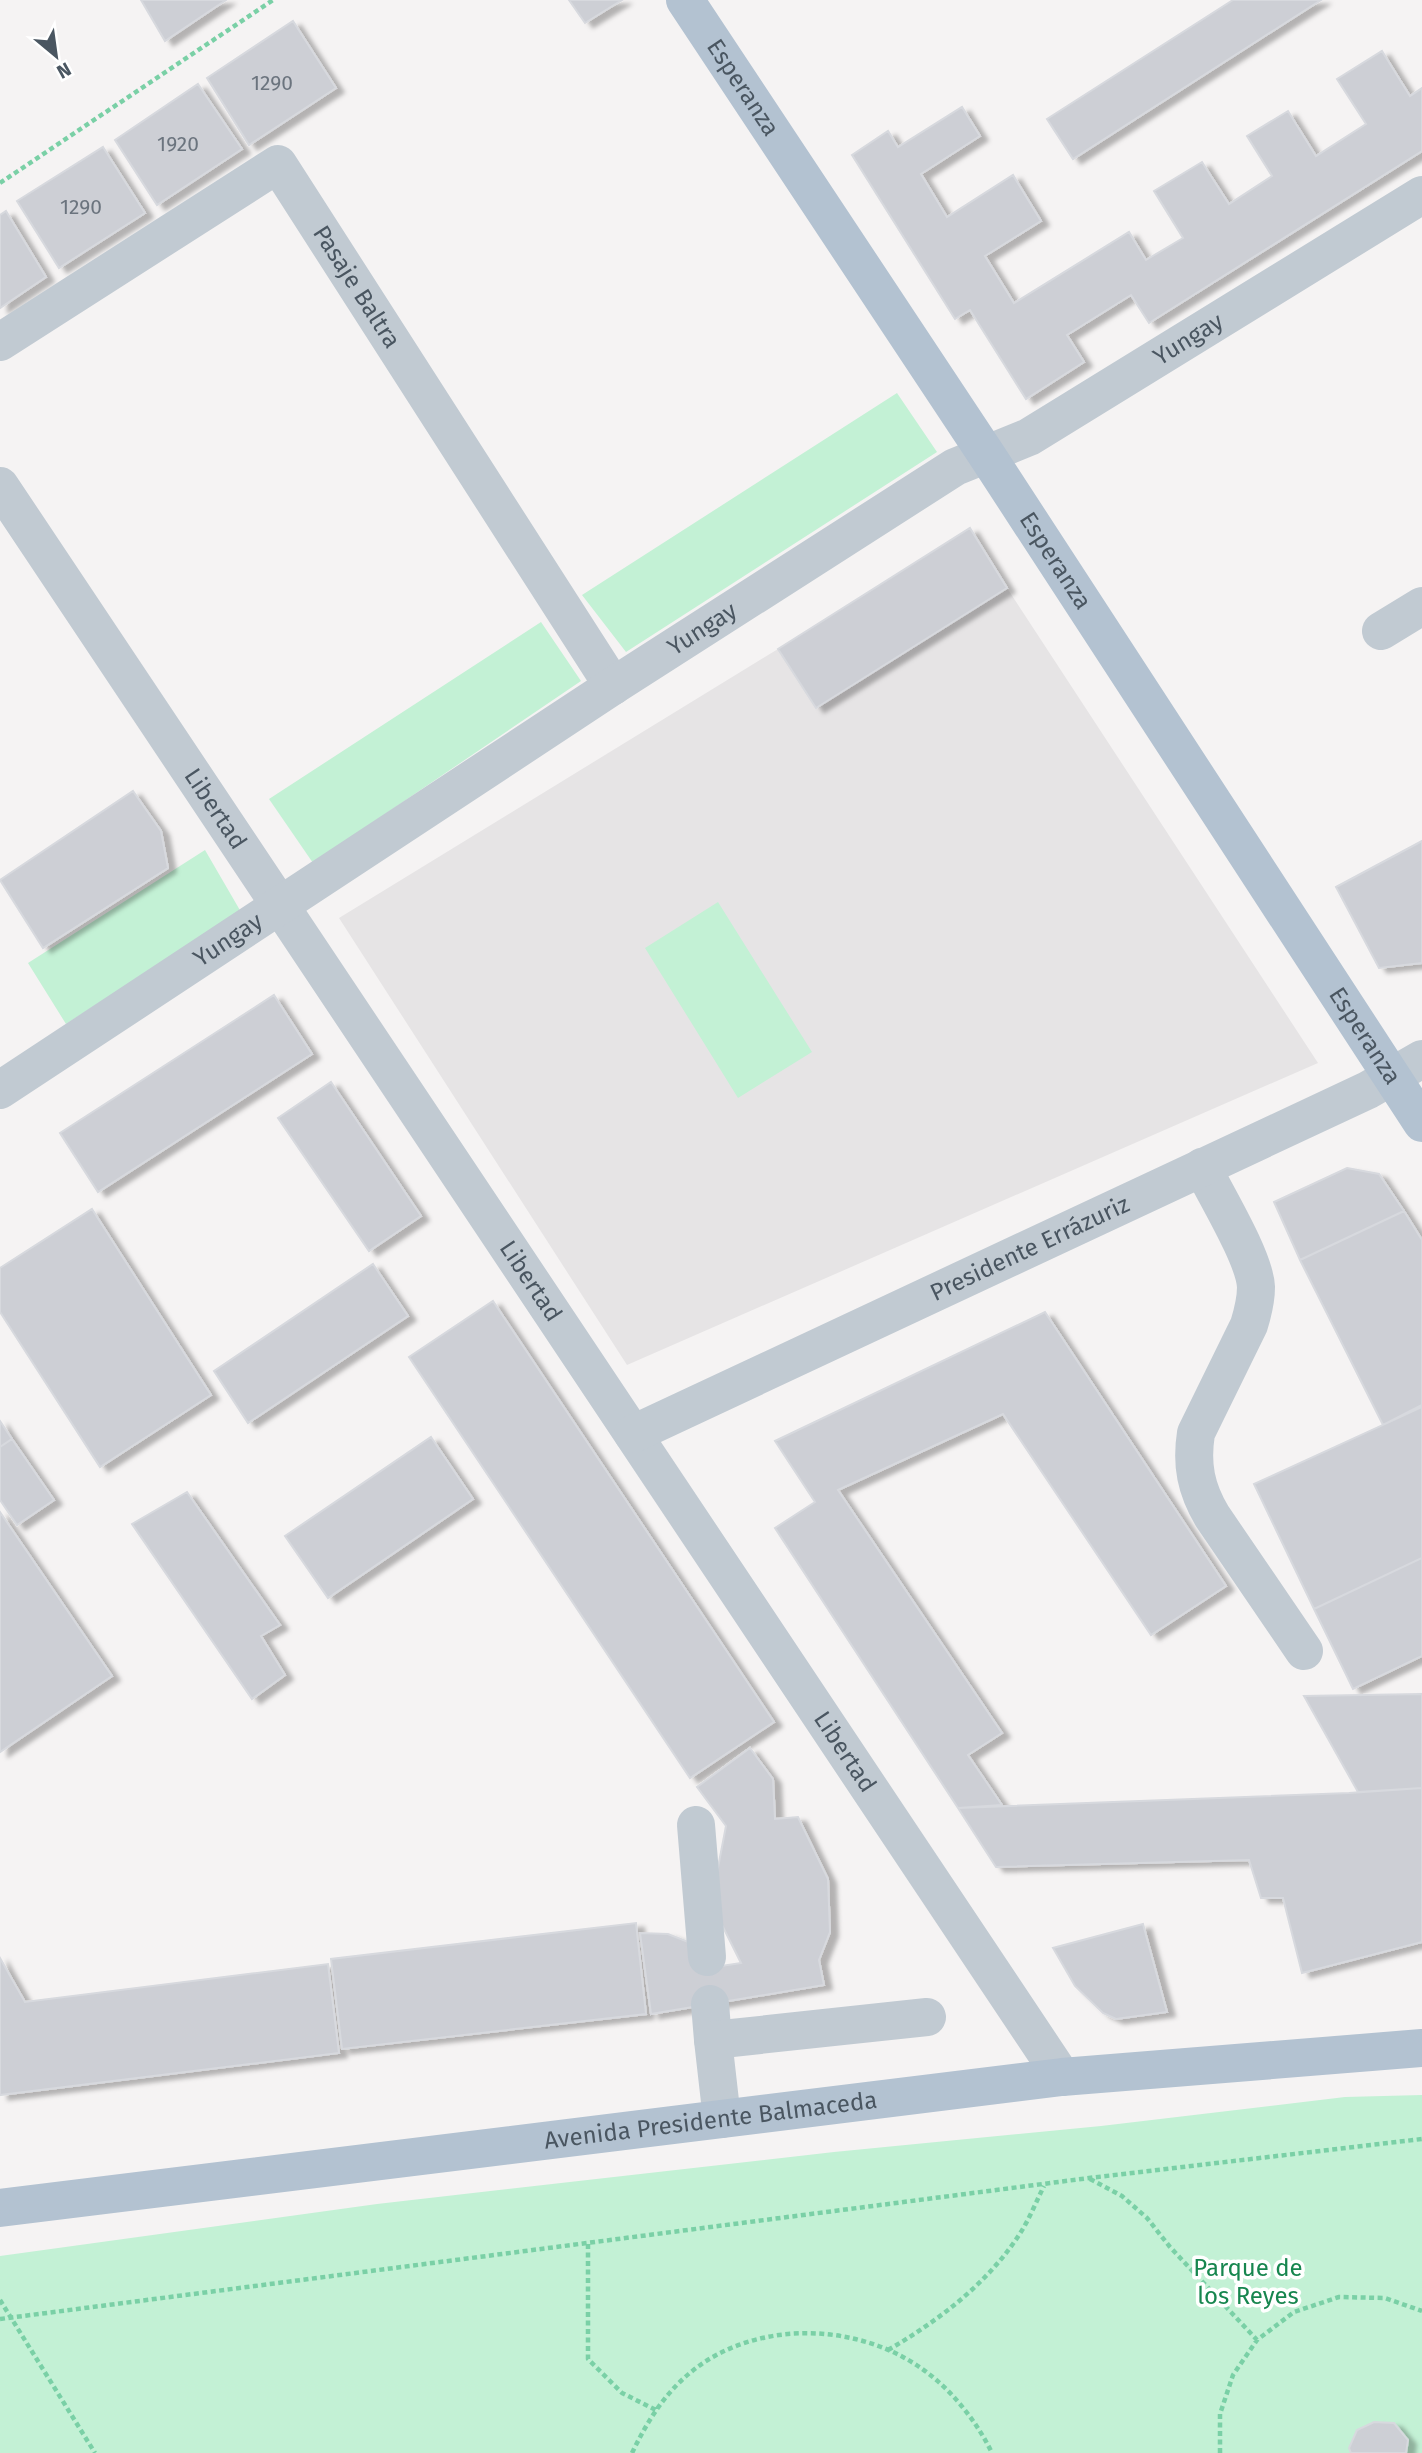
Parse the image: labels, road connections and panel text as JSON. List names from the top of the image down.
{
  "streets": {
    "main road": ["Esperanza", "Avenida Presidente Balmaceda"],
    "street": [
      "Pasaje Baltra",
      "Yungay",
      "Libertad",
      "Presidente Errázuriz"
    ]
  },
  "crossings": [
    ["Esperanza", "Yungay"],
    ["Esperanza", "Presidente Errázuriz"],
    ["Pasaje Baltra", "Yungay"],
    ["Yungay", "Libertad"],
    ["Libertad", "Presidente Errázuriz"],
    ["Libertad", "Avenida Presidente Balmaceda"]
  ],
  "parks": ["Parque de los Reyes"],
  "house_numbers": ["1290", "1920", "1290"],
  "north": "bottom right"
}
